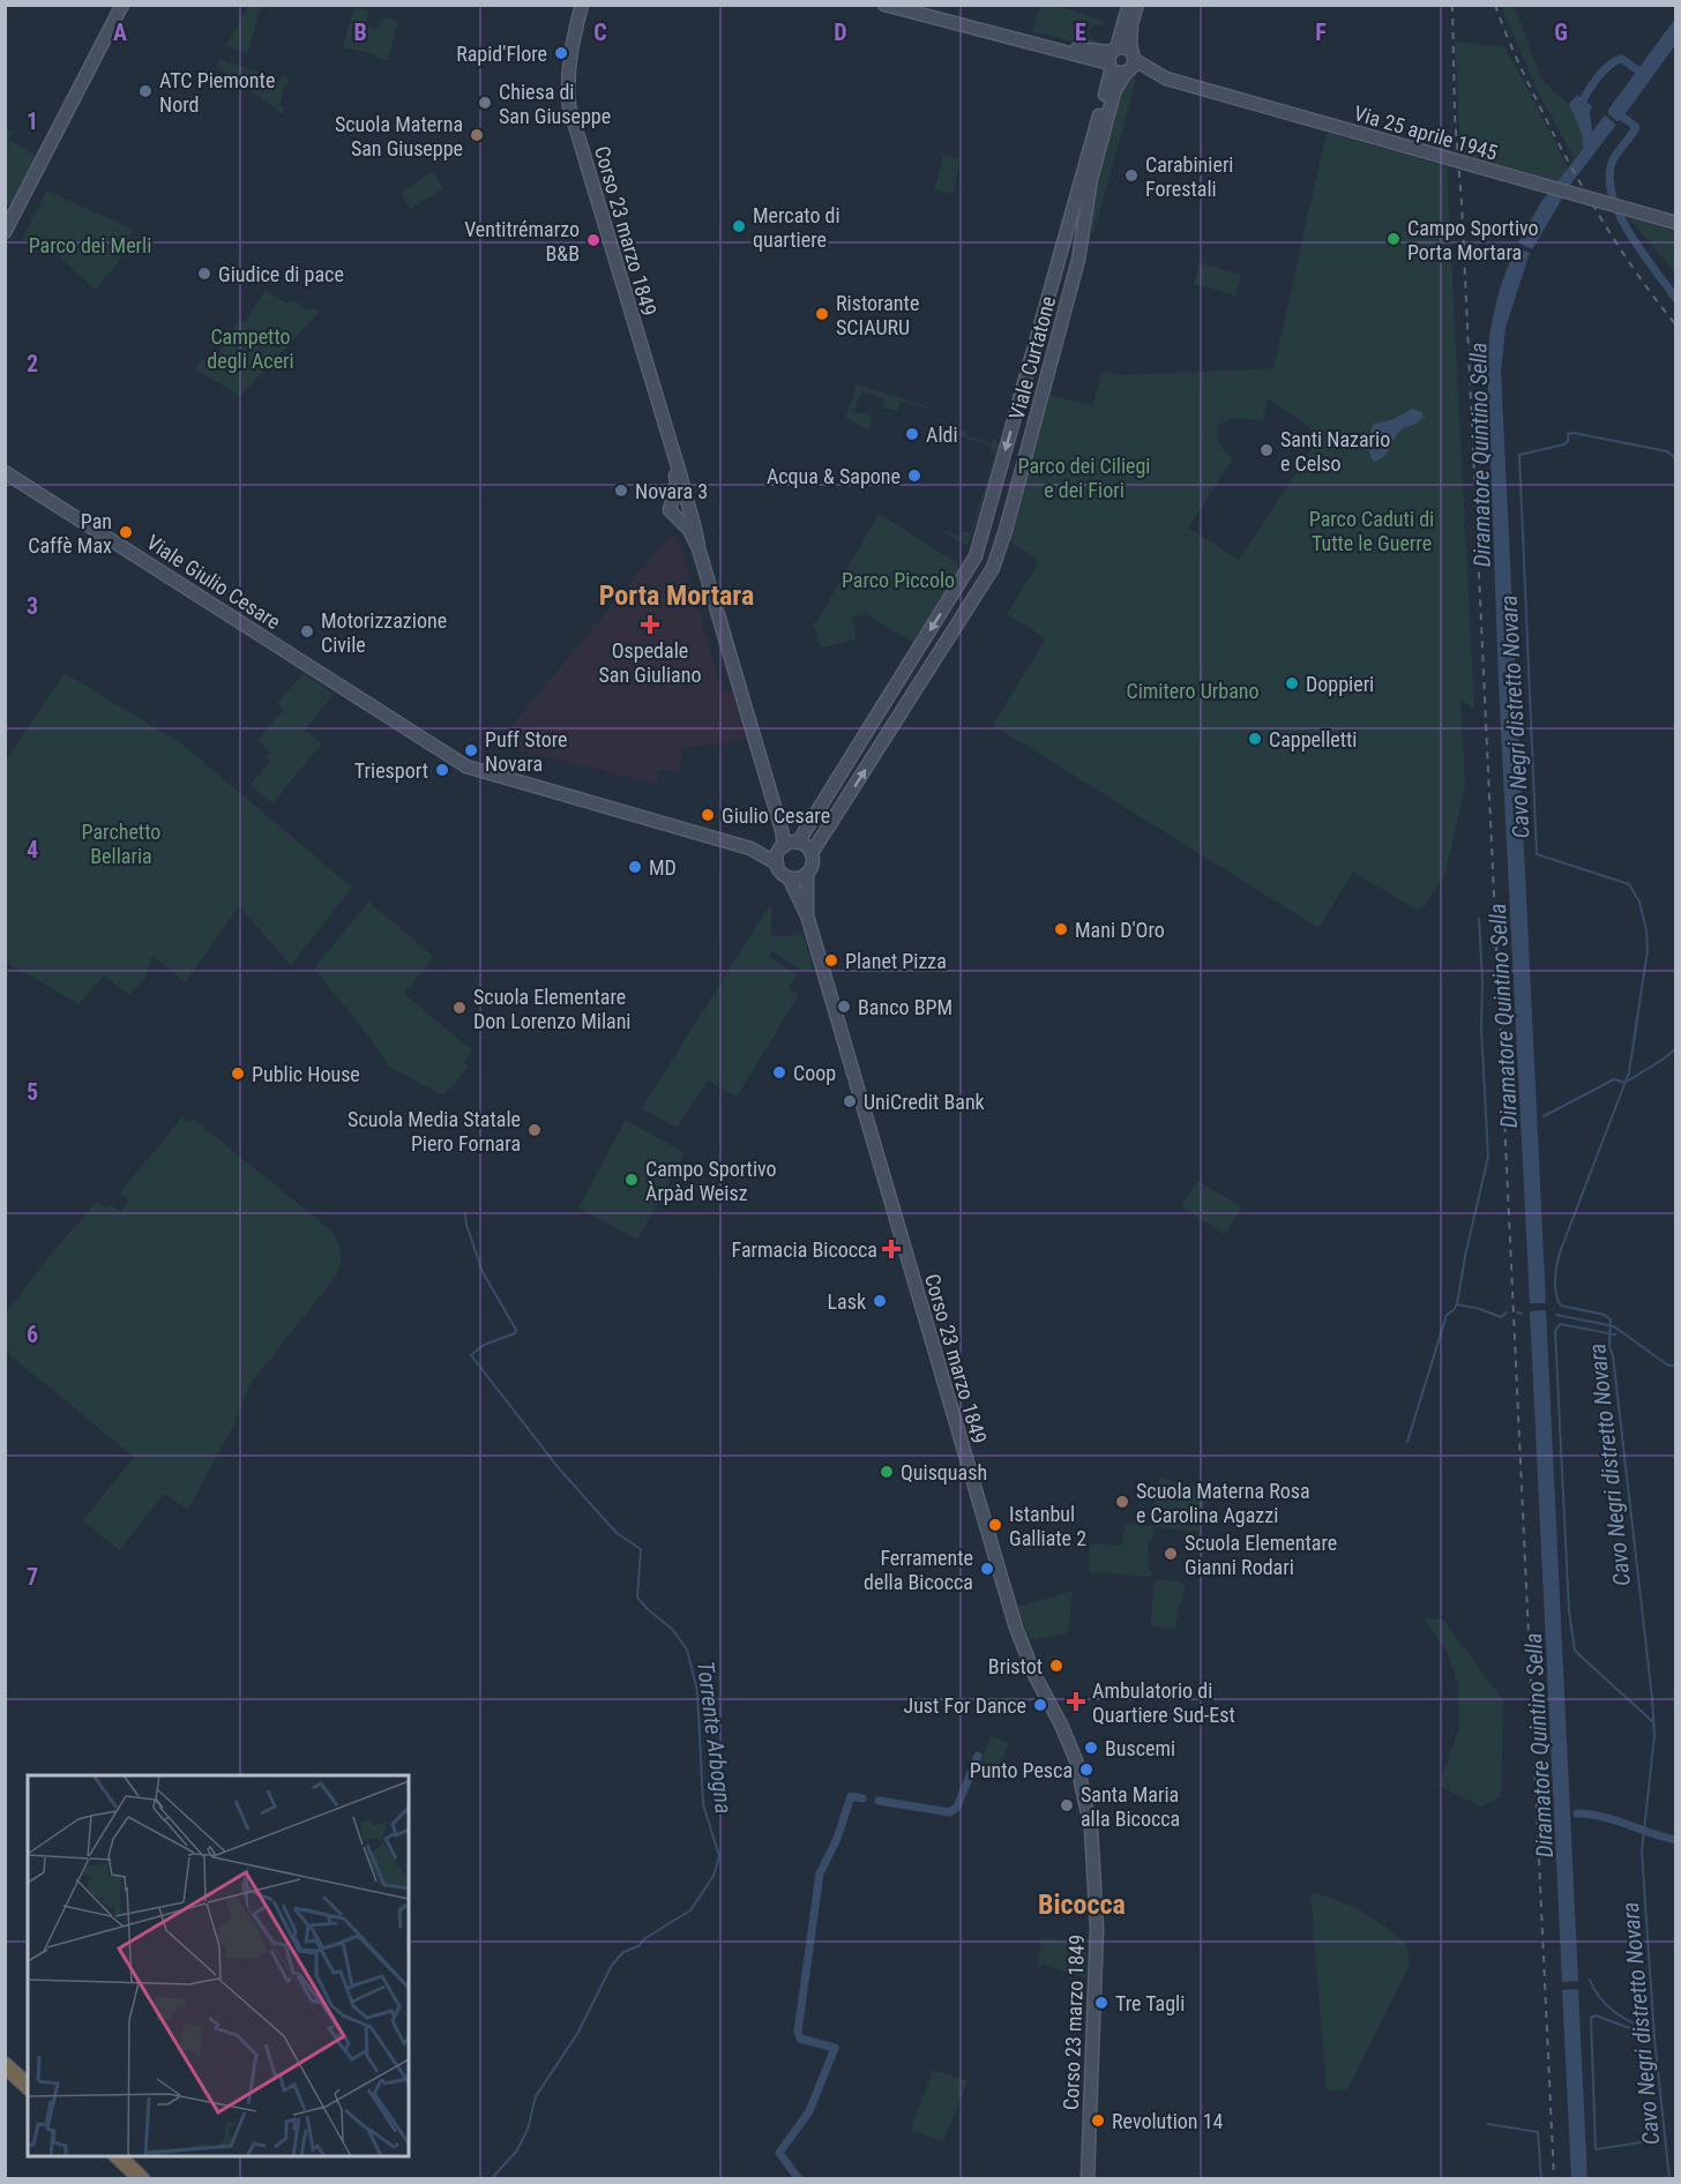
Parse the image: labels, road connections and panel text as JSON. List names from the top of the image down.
{
  "streets": {
    "main road": [
      "Via 25 aprile 1945",
      "Corso 23 marzo 1849",
      "Viale Curtatone",
      "Viale Giulio Cesare"
    ]
  },
  "crossings": [
    ["Via 25 aprile 1945", "Viale Curtatone"],
    ["Corso 23 marzo 1849", "Viale Curtatone"],
    ["Corso 23 marzo 1849", "Viale Giulio Cesare"],
    ["Viale Curtatone", "Viale Giulio Cesare"]
  ],
  "districts": ["Porta Mortara", "Bicocca"],
  "water": ["Diramatore Quintino Sella", "Cavo Negri distretto Novara", "Torrente Arbogna"],
  "parks": [
    "Parco dei Merli",
    "Campetto degli Aceri",
    "Parco dei Ciliegi e dei Fiori",
    "Parco Caduti di Tutte le Guerre",
    "Parco Piccolo",
    "Cimitero Urbano",
    "Parchetto Bellaria"
  ],
  "places": {
    "other": [
      "Rapid'Flore",
      "ATC Piemonte Nord",
      "Chiesa di San Giuseppe",
      "Scuola Materna San Giuseppe",
      "Carabinieri Forestali",
      "Mercato di quartiere",
      "Campo Sportivo Porta Mortara",
      "Ventitrémarzo B&B",
      "Giudice di pace",
      "Ristorante SCIAURU",
      "Aldi",
      "Santi Nazario e Celso",
      "Acqua & Sapone",
      "Novara 3",
      "Pan Caffè Max",
      "Motorizzazione Civile",
      "Doppieri",
      "Cappelletti",
      "Puff Store Novara",
      "Triesport",
      "Giulio Cesare",
      "MD",
      "Mani D'Oro",
      "Planet Pizza",
      "Banco BPM",
      "Scuola Elementare Don Lorenzo Milani",
      "Coop",
      "Public House",
      "UniCredit Bank",
      "Scuola Media Statale Piero Fornara",
      "Campo Sportivo Àrpàd Weisz",
      "Lask",
      "Quisquash",
      "Scuola Materna Rosa e Carolina Agazzi",
      "Istanbul Galliate 2",
      "Scuola Elementare Gianni Rodari",
      "Ferramente della Bicocca",
      "Bristot",
      "Just For Dance",
      "Buscemi",
      "Punto Pesca",
      "Santa Maria alla Bicocca",
      "Tre Tagli",
      "Revolution 14"
    ],
    "health": ["Ospedale San Giuliano", "Farmacia Bicocca", "Ambulatorio di Quartiere Sud-Est"]
  },
  "grid": {
    "columns": [
      "A",
      "B",
      "C",
      "D",
      "E",
      "F",
      "G"
    ],
    "rows": [
      "1",
      "2",
      "3",
      "4",
      "5",
      "6",
      "7"
    ]
  }
}
